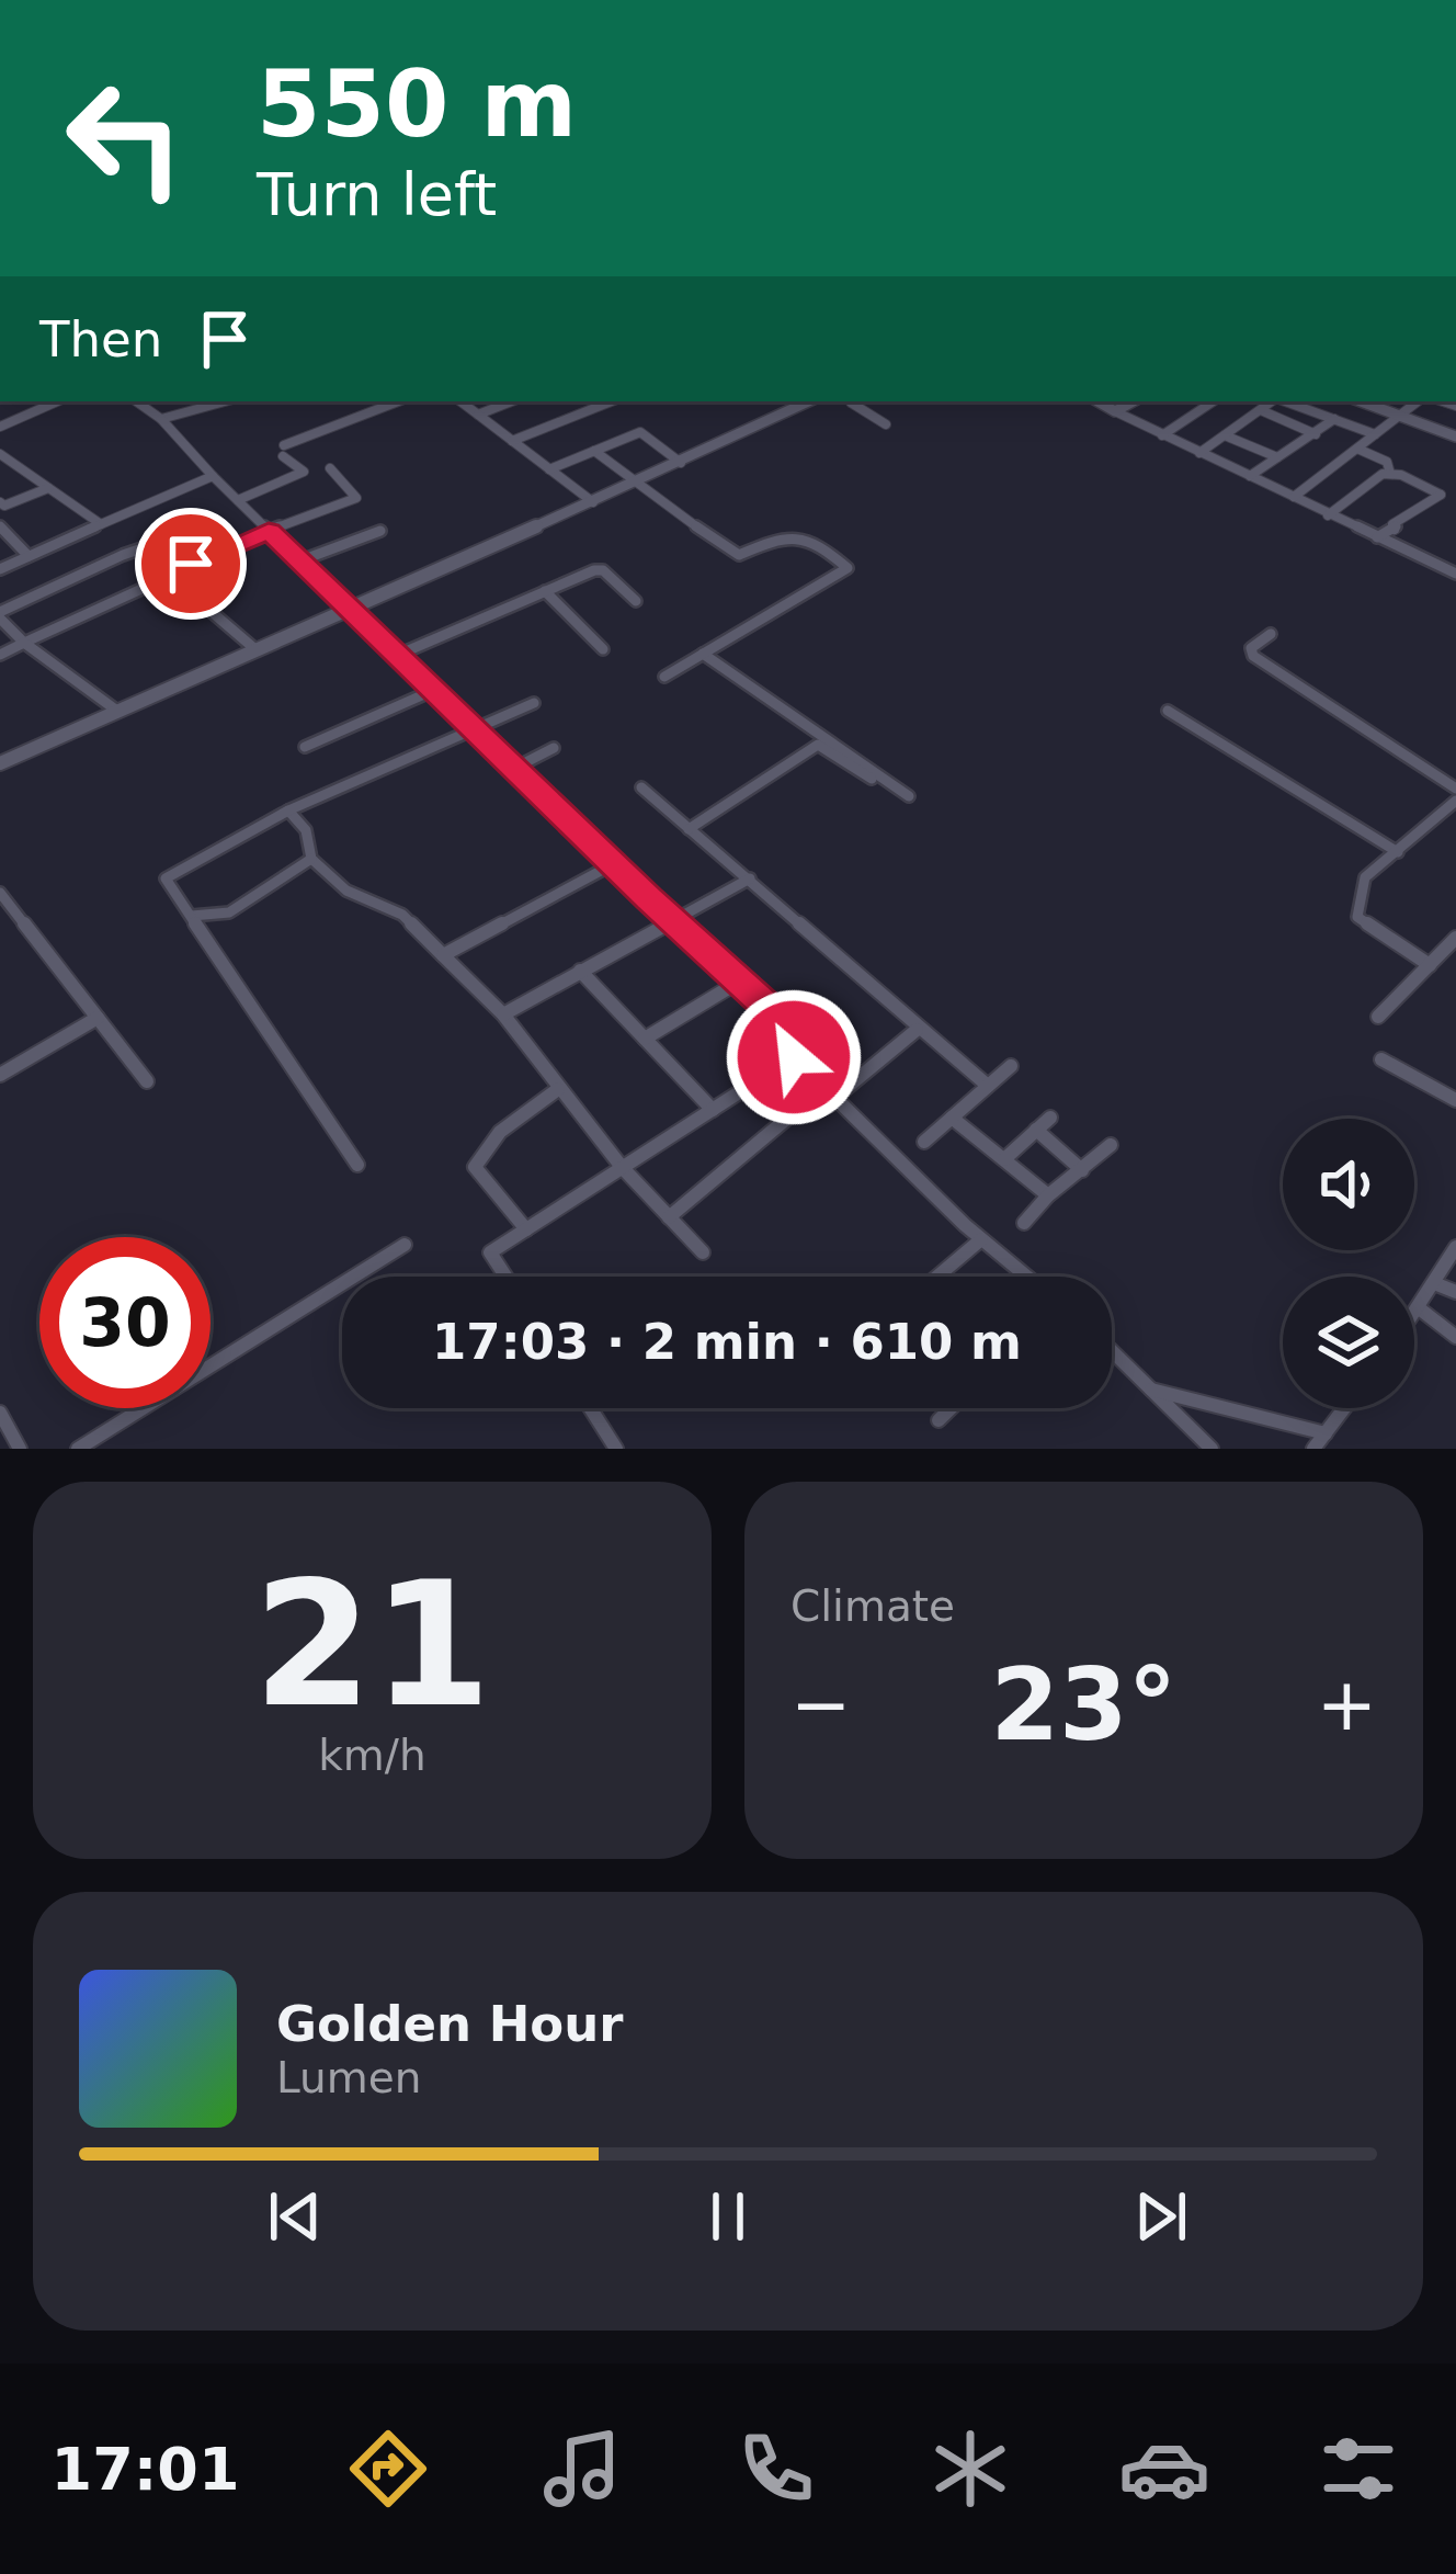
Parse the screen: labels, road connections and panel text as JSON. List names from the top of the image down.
{
  "page": {
    "turn": ["550 m", "Turn left"],
    "then": "Then",
    "limit": "30",
    "trip": "17:03 · 2 min · 610 m",
    "tile": [
      ["21", "km/h"],
      "Climate"
    ],
    "heat": ["−", "23°", "+"],
    "song": ["Golden Hour", "Lumen"],
    "tabs": "17:01"
  }
}
